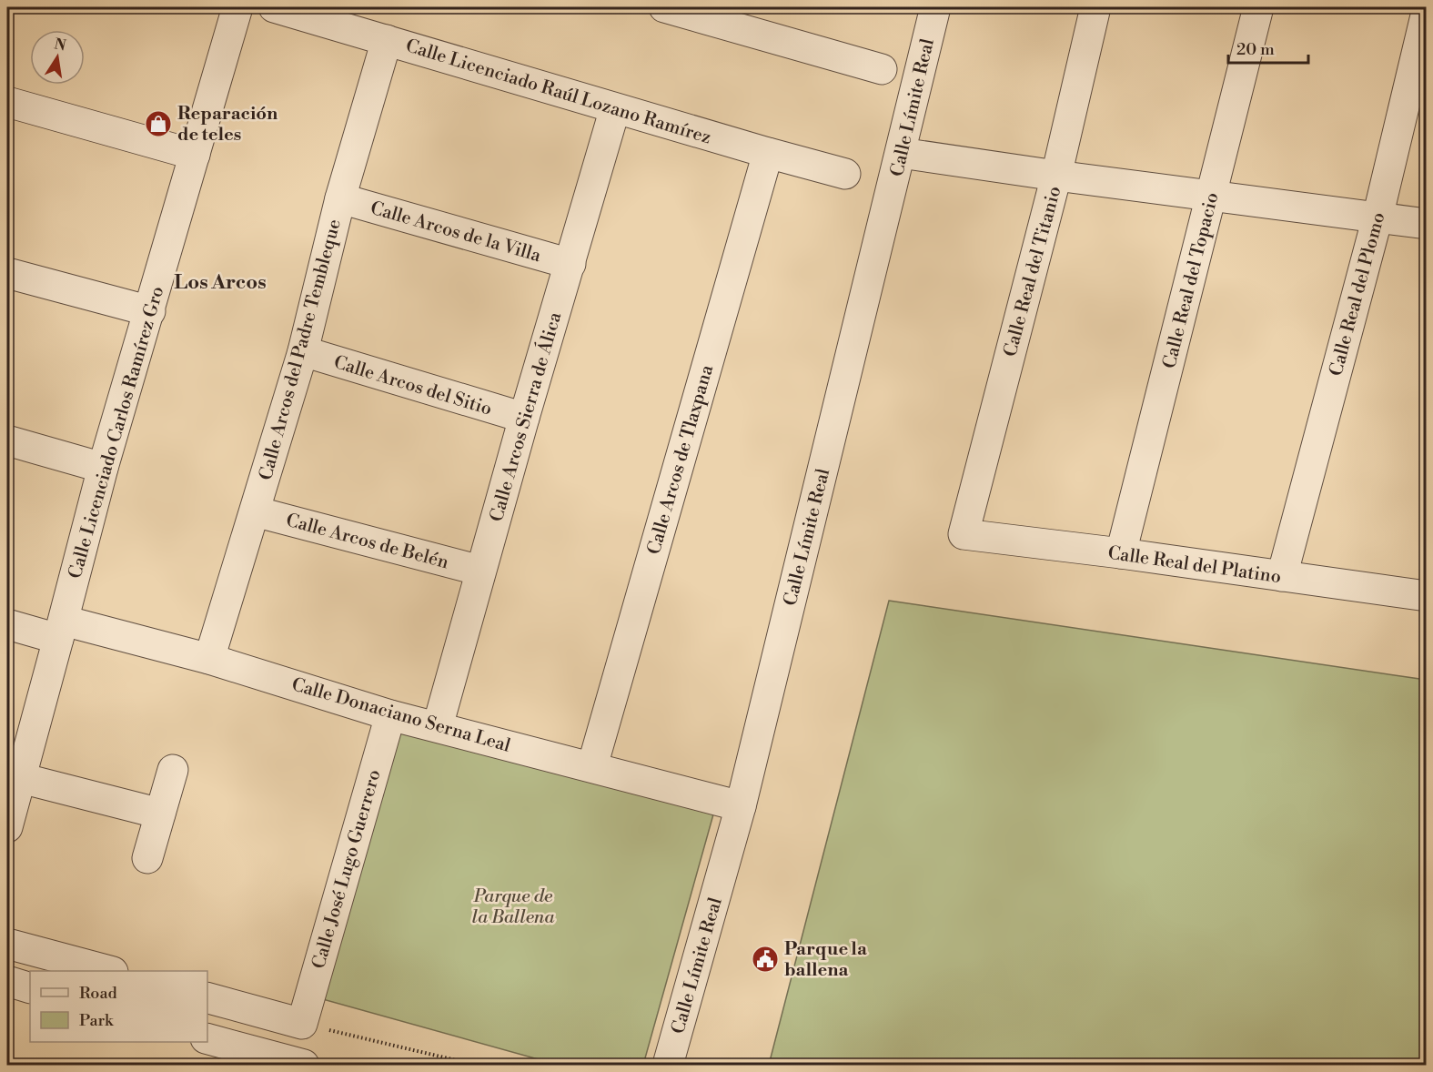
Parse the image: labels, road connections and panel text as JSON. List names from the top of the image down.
{
  "streets": {
    "street": [
      "Calle Licenciado Raúl Lozano Ramírez",
      "Calle Límite Real",
      "Calle Arcos de la Villa",
      "Calle Real del Titanio",
      "Calle Real del Topacio",
      "Calle Real del Plomo",
      "Calle Arcos del Padre Tembleque",
      "Calle Arcos del Sitio",
      "Calle Arcos Sierra de Álica",
      "Calle Licenciado Carlos Ramírez Gro",
      "Calle Arcos de Tlaxpana",
      "Calle Arcos de Belén",
      "Calle Real del Platino",
      "Calle Donaciano Serna Leal",
      "Calle José Lugo Guerrero"
    ]
  },
  "crossings": [
    ["Calle Licenciado Raúl Lozano Ramírez", "Calle Arcos del Padre Tembleque"],
    ["Calle Licenciado Raúl Lozano Ramírez", "Calle Arcos Sierra de Álica"],
    ["Calle Licenciado Raúl Lozano Ramírez", "Calle Arcos de Tlaxpana"],
    ["Calle Límite Real", "Calle Donaciano Serna Leal"],
    ["Calle Arcos de la Villa", "Calle Arcos del Padre Tembleque"],
    ["Calle Arcos de la Villa", "Calle Arcos Sierra de Álica"],
    ["Calle Real del Titanio", "Calle Real del Platino"],
    ["Calle Real del Topacio", "Calle Real del Platino"],
    ["Calle Real del Plomo", "Calle Real del Platino"],
    ["Calle Arcos del Padre Tembleque", "Calle Arcos del Sitio"],
    ["Calle Arcos del Padre Tembleque", "Calle Arcos de Belén"],
    ["Calle Arcos del Padre Tembleque", "Calle Donaciano Serna Leal"],
    ["Calle Arcos del Sitio", "Calle Arcos Sierra de Álica"],
    ["Calle Arcos Sierra de Álica", "Calle Arcos de Belén"],
    ["Calle Arcos Sierra de Álica", "Calle Donaciano Serna Leal"],
    ["Calle Licenciado Carlos Ramírez Gro", "Calle Donaciano Serna Leal"],
    ["Calle Arcos de Tlaxpana", "Calle Donaciano Serna Leal"],
    ["Calle Donaciano Serna Leal", "Calle José Lugo Guerrero"]
  ],
  "districts": ["Los Arcos"],
  "parks": ["Parque de la Ballena"],
  "places": {
    "shop": ["Reparación de teles"],
    "public building": ["Parque la ballena"]
  },
  "legend": ["Road", "Park"],
  "scale_bar": "20 m",
  "north": "top"
}
